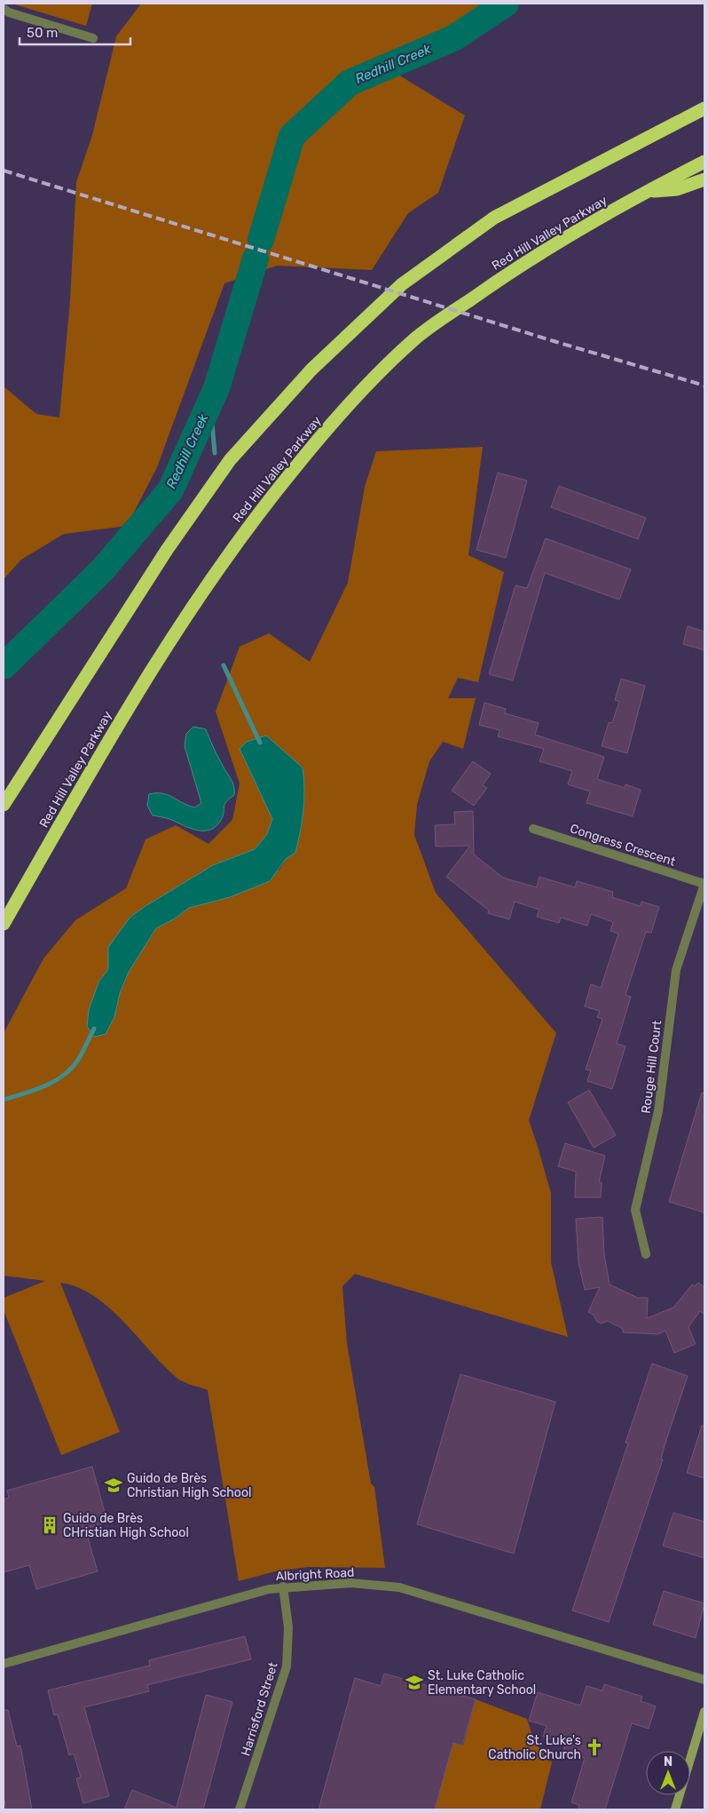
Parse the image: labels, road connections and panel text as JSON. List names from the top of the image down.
{
  "streets": {
    "highway": ["Red Hill Valley Parkway"],
    "street": [
      "Congress Crescent",
      "Rouge Hill Court",
      "Albright Road",
      "Harrisford Street"
    ]
  },
  "crossings": [
    ["Congress Crescent", "Rouge Hill Court"],
    ["Albright Road", "Harrisford Street"]
  ],
  "water": ["Redhill Creek"],
  "places": {
    "school or university": ["Guido de Brès Christian High School", "St. Luke Catholic Elementary School"],
    "building": ["Guido de Brès CHristian High School"],
    "church": ["St. Luke's Catholic Church"]
  },
  "scale_bar": "50 m",
  "north": "top"
}
